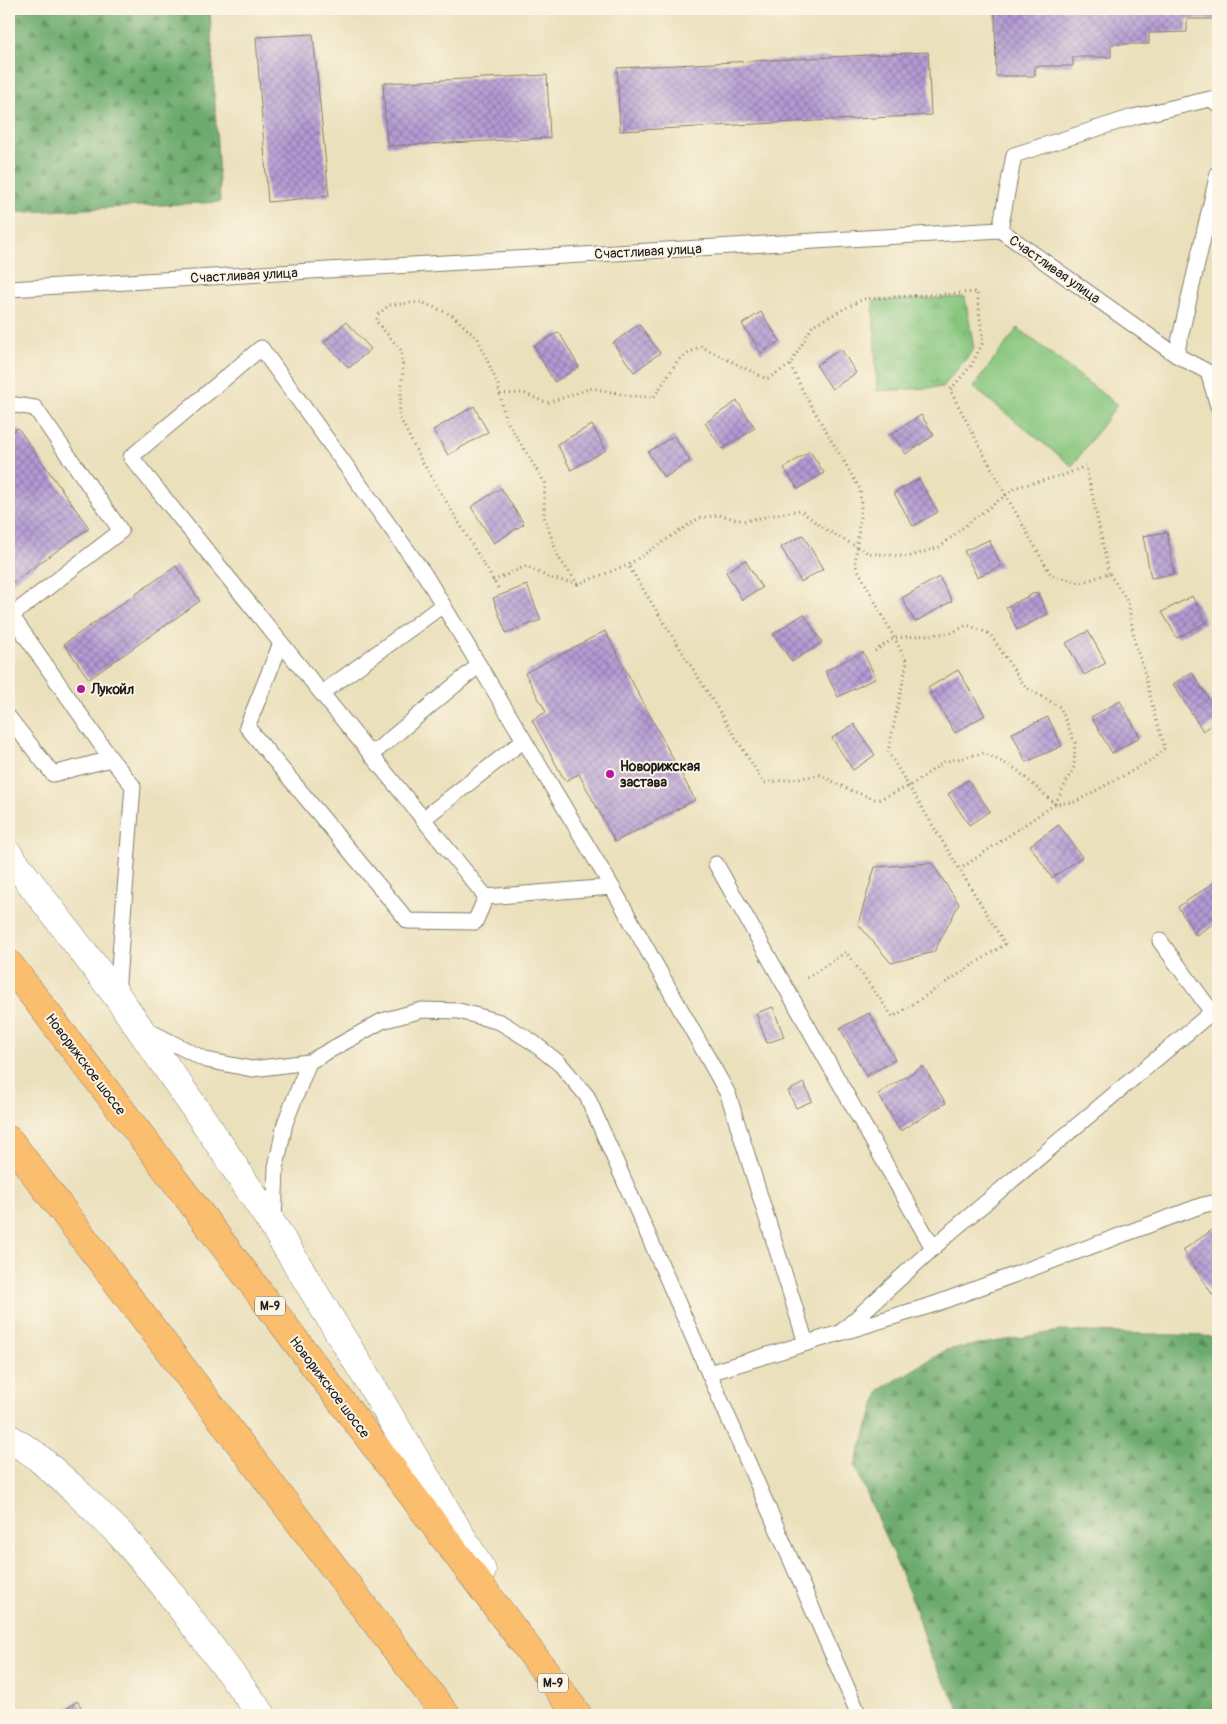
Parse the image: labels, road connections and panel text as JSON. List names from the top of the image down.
{
  "streets": {
    "highway": ["Новорижское шоссе", "М-9"],
    "lane": ["Счастливая улица"]
  },
  "places": ["Лукойл", "Новорижская застава"]
}
